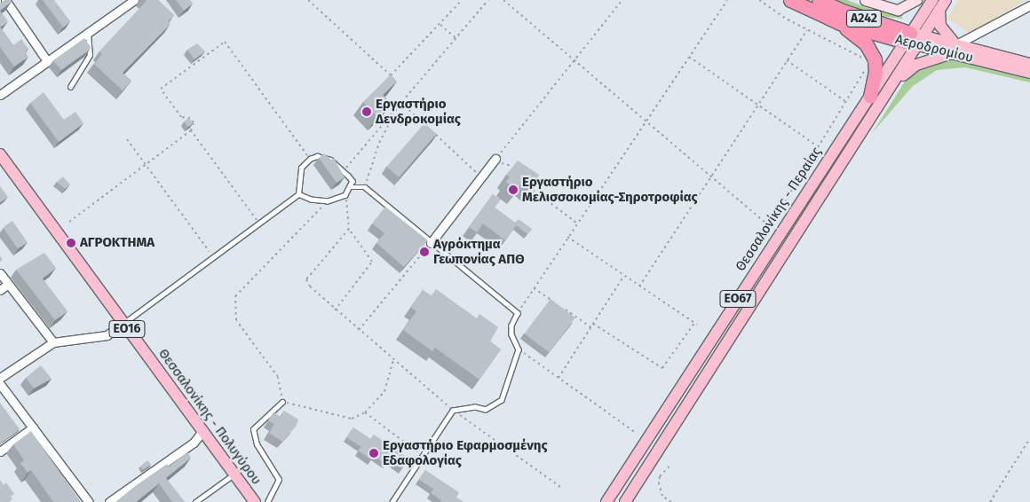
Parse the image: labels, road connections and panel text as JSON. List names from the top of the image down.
{
  "streets": {
    "highway": ["Α242", "Αεροδρομίου"],
    "main road": [
      "Θεσσαλονίκης - Περαίας",
      "ΕΟ67",
      "ΕΟ16",
      "Θεσσαλονίκης - Πολυγύρου"
    ]
  },
  "crossings": [
    ["Αεροδρομίου", "Θεσσαλονίκης - Περαίας"]
  ],
  "places": [
    "Εργαστήριο Δενδροκομίας",
    "Εργαστήριο Μελισσοκομίας-Σηροτροφίας",
    "ΑΓΡΟΚΤΗΜΑ",
    "Αγρόκτημα Γεωπονίας ΑΠΘ",
    "Εργαστήριο Εφαρμοσμένης Εδαφολογίας"
  ]
}
